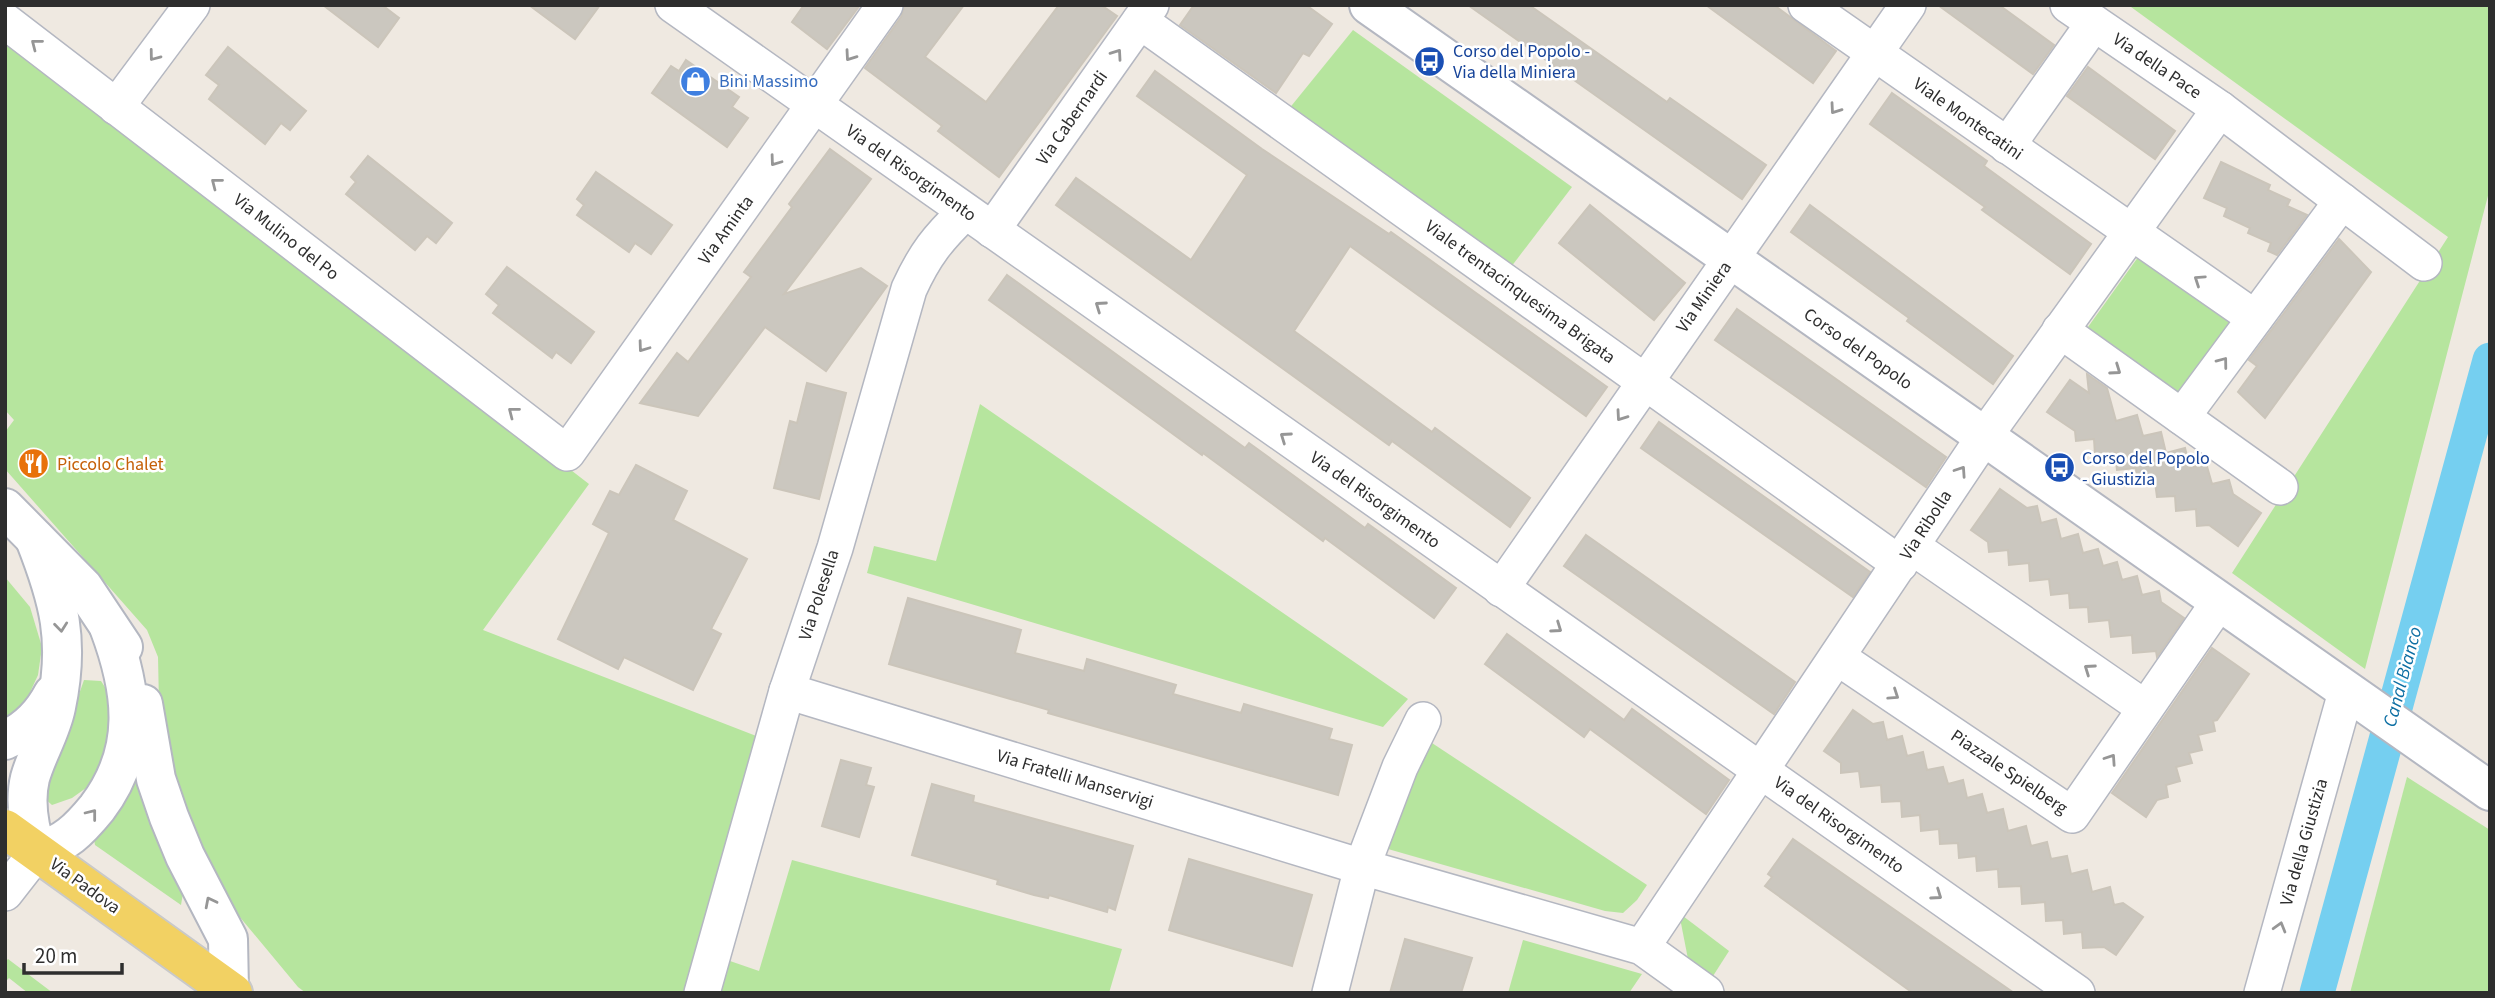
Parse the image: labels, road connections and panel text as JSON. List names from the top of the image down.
{
  "streets": {
    "main road": ["Via Padova"],
    "street": [
      "Via della Pace",
      "Via Cabernardi",
      "Viale Montecatini",
      "Via del Risorgimento",
      "Via Aminta",
      "Via Mulino del Po",
      "Viale trentacinquesima Brigata",
      "Via Miniera",
      "Corso del Popolo",
      "Via Ribolla",
      "Via Polesella",
      "Piazzale Spielberg",
      "Via Fratelli Manservigi",
      "Via della Giustizia"
    ]
  },
  "crossings": [
    ["Via della Pace", "Viale Montecatini"],
    ["Via della Pace", "Via Ribolla"],
    ["Via Cabernardi", "Via del Risorgimento"],
    ["Via Cabernardi", "Viale trentacinquesima Brigata"],
    ["Via Cabernardi", "Via Polesella"],
    ["Viale Montecatini", "Via Miniera"],
    ["Viale Montecatini", "Via Ribolla"],
    ["Via del Risorgimento", "Via Aminta"],
    ["Via del Risorgimento", "Via Miniera"],
    ["Via del Risorgimento", "Via Ribolla"],
    ["Via del Risorgimento", "Via Polesella"],
    ["Via Aminta", "Via Mulino del Po"],
    ["Viale trentacinquesima Brigata", "Via Miniera"],
    ["Viale trentacinquesima Brigata", "Via Ribolla"],
    ["Via Miniera", "Corso del Popolo"],
    ["Corso del Popolo", "Via Ribolla"],
    ["Corso del Popolo", "Piazzale Spielberg"],
    ["Corso del Popolo", "Via della Giustizia"],
    ["Via Ribolla", "Piazzale Spielberg"],
    ["Via Ribolla", "Via Fratelli Manservigi"],
    ["Via Polesella", "Via Fratelli Manservigi"]
  ],
  "one_way": [
    "Via Cabernardi",
    "Via Aminta",
    "Via Mulino del Po",
    "Via Miniera",
    "Via della Giustizia"
  ],
  "water": ["Canal Bianco"],
  "places": {
    "bus stop": ["Corso del Popolo - Via della Miniera", "Corso del Popolo - Giustizia"],
    "shop": ["Bini Massimo"],
    "restaurant": ["Piccolo Chalet"]
  },
  "scale_bar": "20 m"
}
